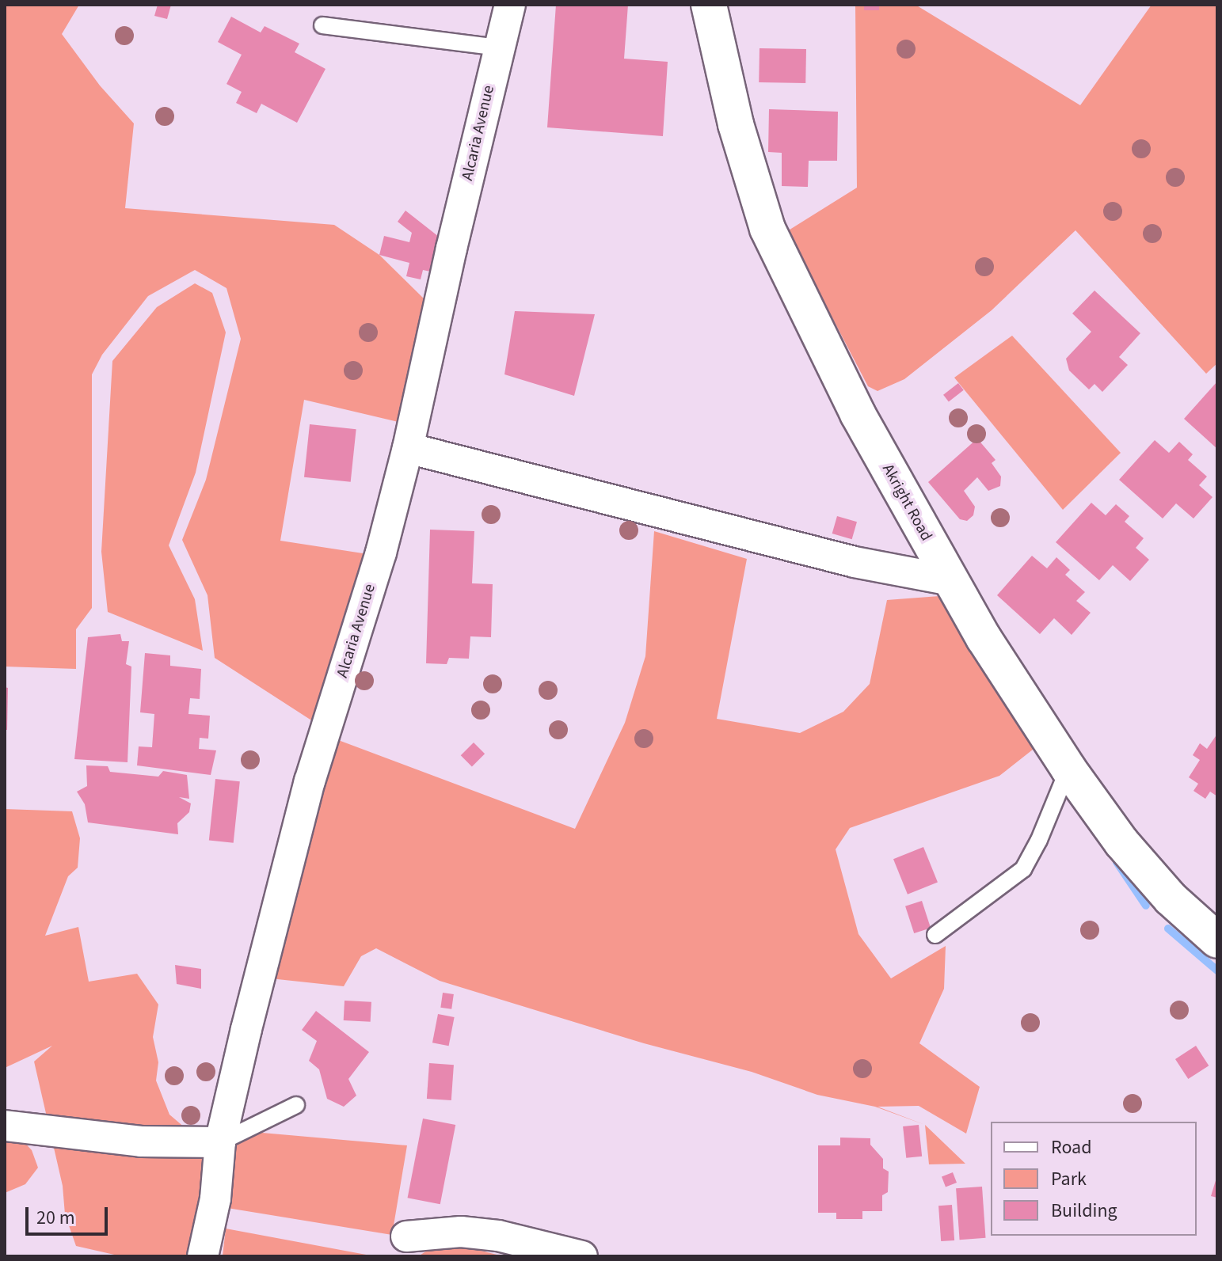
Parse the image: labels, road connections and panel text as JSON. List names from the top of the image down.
{
  "streets": {
    "street": ["Alcaria Avenue", "Akright Road"]
  },
  "legend": ["Road", "Park", "Building"],
  "scale_bar": "20 m"
}
